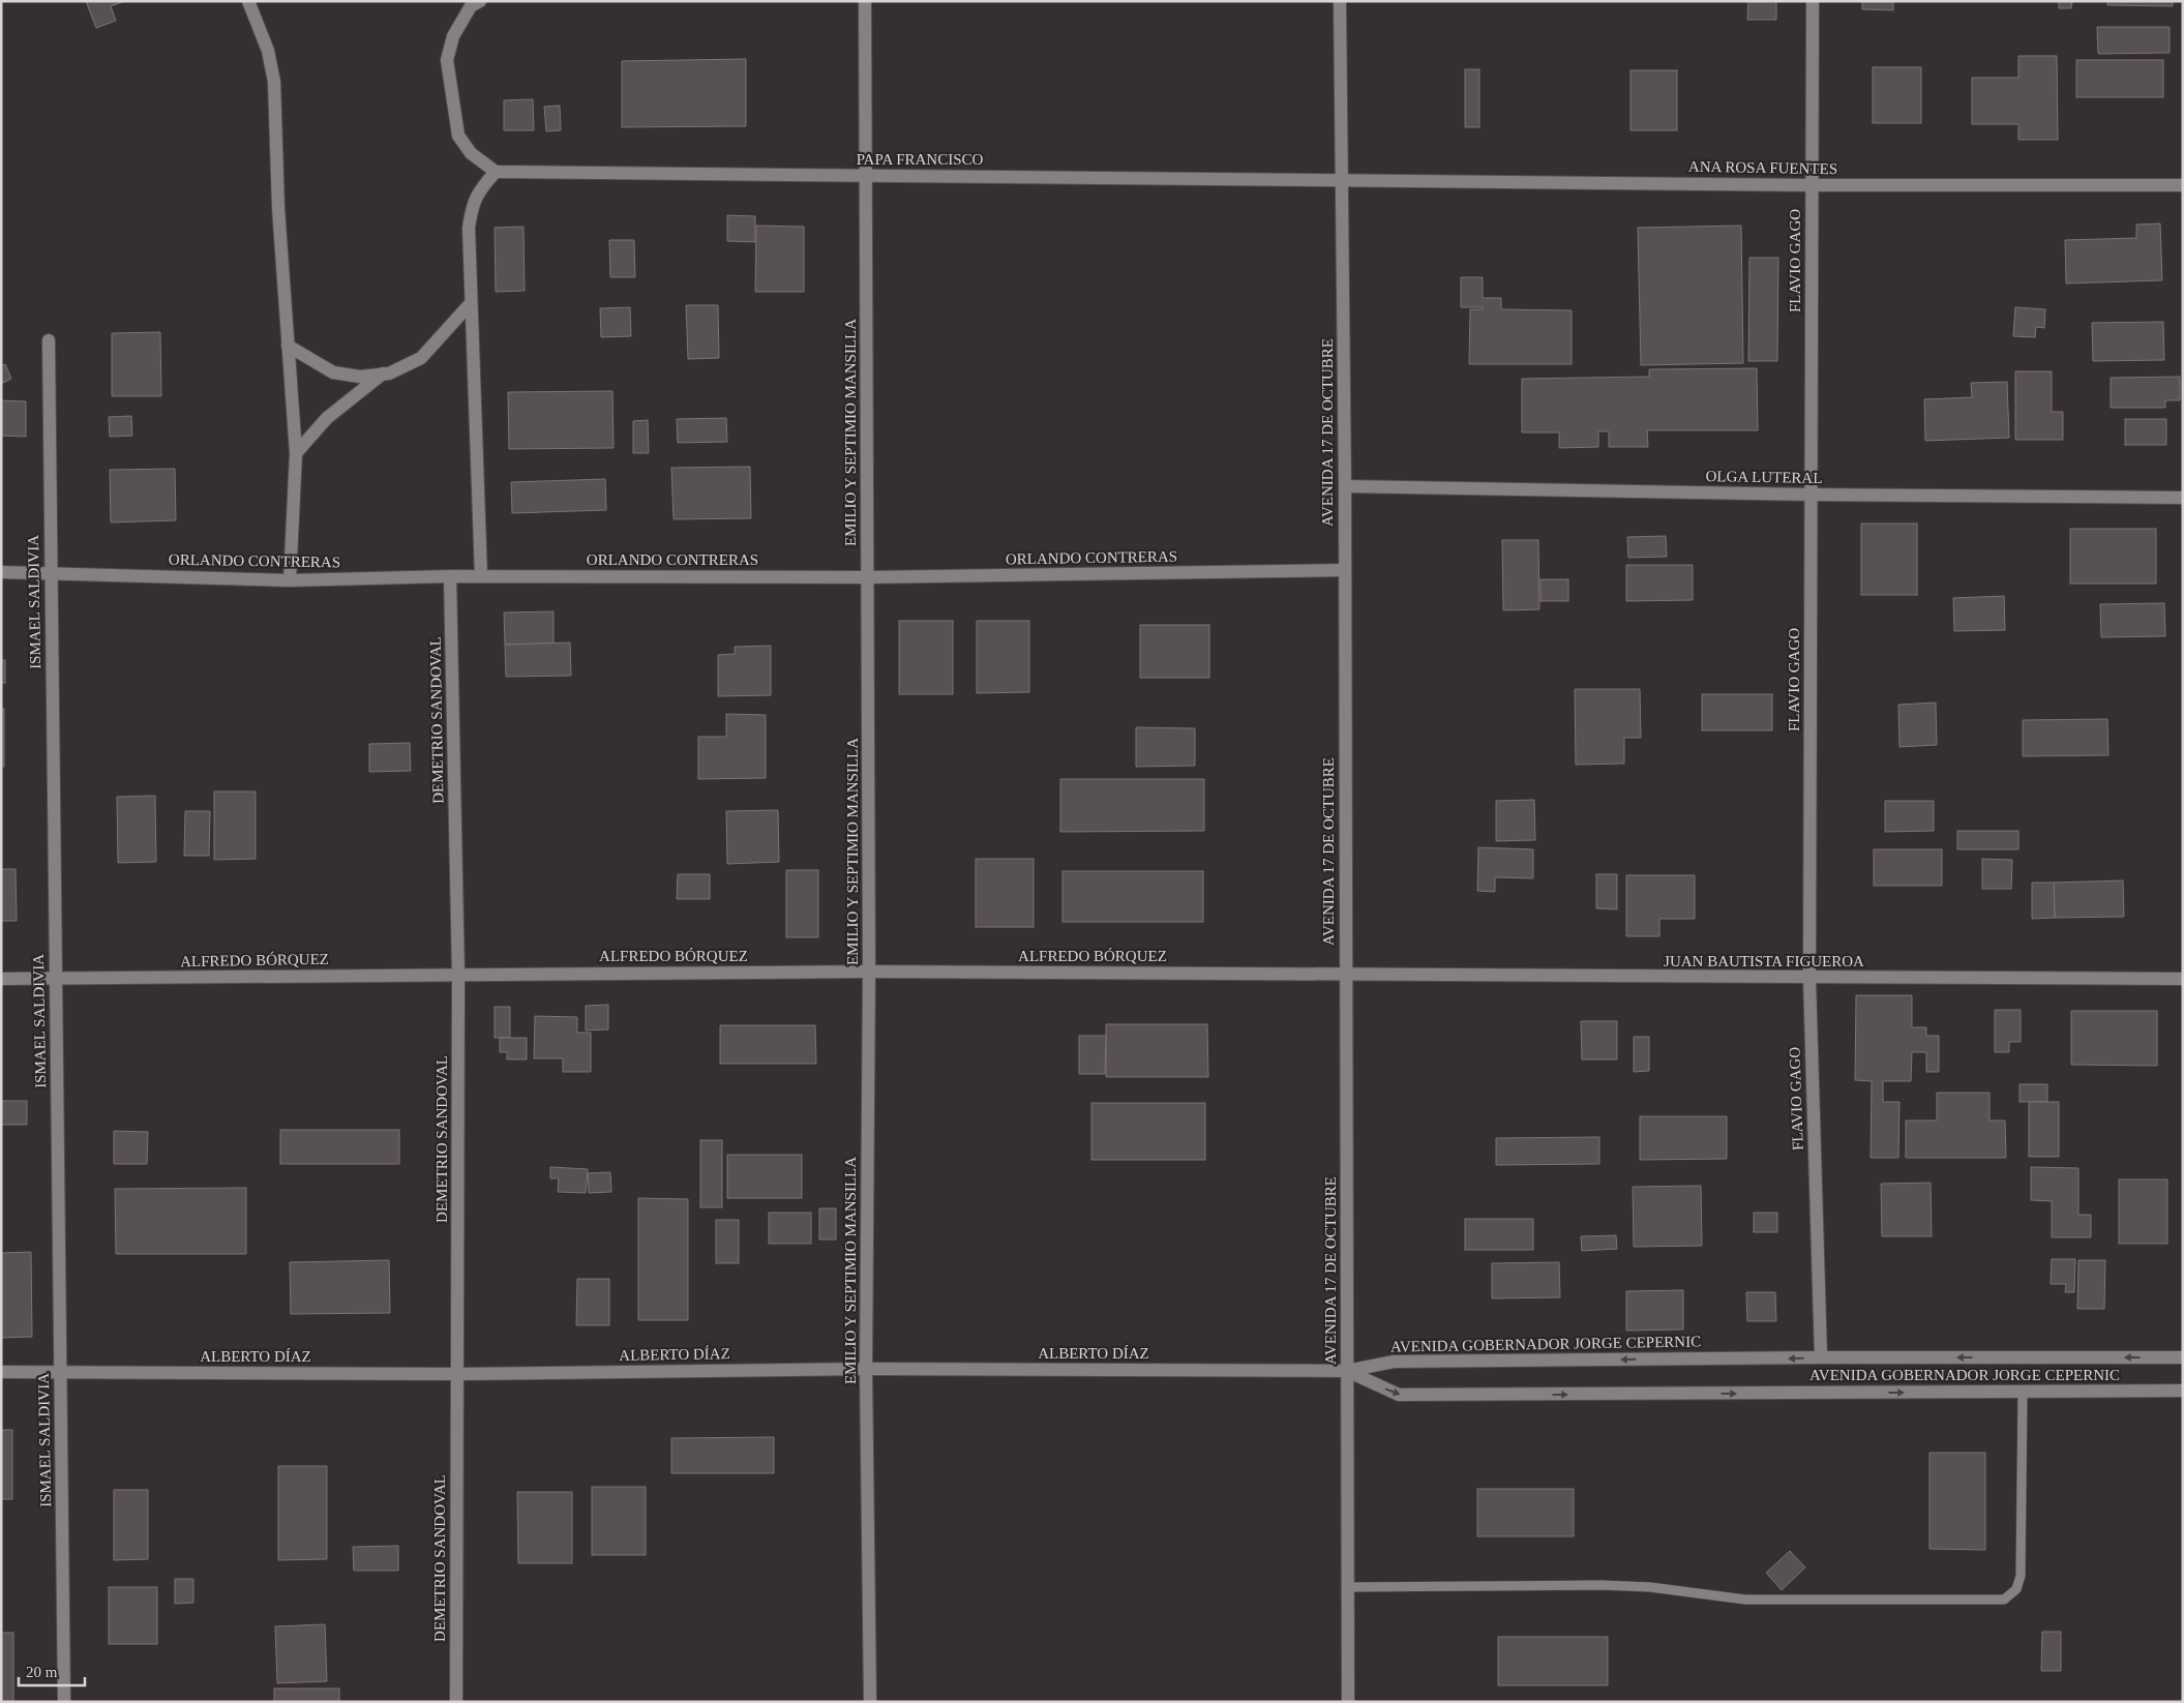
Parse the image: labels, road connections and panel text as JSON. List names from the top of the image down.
{
  "streets": {
    "street": [
      "PAPA FRANCISCO",
      "ANA ROSA FUENTES",
      "FLAVIO GAGO",
      "EMILIO Y SEPTIMIO MANSILLA",
      "AVENIDA 17 DE OCTUBRE",
      "OLGA LUTERAL",
      "ORLANDO CONTRERAS",
      "ISMAEL SALDIVIA",
      "DEMETRIO SANDOVAL",
      "ALFREDO BÓRQUEZ",
      "JUAN BAUTISTA FIGUEROA",
      "AVENIDA GOBERNADOR JORGE CEPERNIC",
      "ALBERTO DÍAZ"
    ]
  },
  "crossings": [
    ["PAPA FRANCISCO", "ANA ROSA FUENTES"],
    ["PAPA FRANCISCO", "EMILIO Y SEPTIMIO MANSILLA"],
    ["PAPA FRANCISCO", "AVENIDA 17 DE OCTUBRE"],
    ["ANA ROSA FUENTES", "FLAVIO GAGO"],
    ["ANA ROSA FUENTES", "AVENIDA 17 DE OCTUBRE"],
    ["FLAVIO GAGO", "OLGA LUTERAL"],
    ["FLAVIO GAGO", "JUAN BAUTISTA FIGUEROA"],
    ["FLAVIO GAGO", "AVENIDA GOBERNADOR JORGE CEPERNIC"],
    ["EMILIO Y SEPTIMIO MANSILLA", "ORLANDO CONTRERAS"],
    ["EMILIO Y SEPTIMIO MANSILLA", "ALFREDO BÓRQUEZ"],
    ["EMILIO Y SEPTIMIO MANSILLA", "ALBERTO DÍAZ"],
    ["AVENIDA 17 DE OCTUBRE", "OLGA LUTERAL"],
    ["AVENIDA 17 DE OCTUBRE", "ORLANDO CONTRERAS"],
    ["AVENIDA 17 DE OCTUBRE", "ALFREDO BÓRQUEZ"],
    ["AVENIDA 17 DE OCTUBRE", "JUAN BAUTISTA FIGUEROA"],
    ["AVENIDA 17 DE OCTUBRE", "AVENIDA GOBERNADOR JORGE CEPERNIC"],
    ["AVENIDA 17 DE OCTUBRE", "ALBERTO DÍAZ"],
    ["ORLANDO CONTRERAS", "ISMAEL SALDIVIA"],
    ["ORLANDO CONTRERAS", "DEMETRIO SANDOVAL"],
    ["ISMAEL SALDIVIA", "ALFREDO BÓRQUEZ"],
    ["ISMAEL SALDIVIA", "ALBERTO DÍAZ"],
    ["DEMETRIO SANDOVAL", "ALFREDO BÓRQUEZ"],
    ["DEMETRIO SANDOVAL", "ALBERTO DÍAZ"],
    ["ALFREDO BÓRQUEZ", "JUAN BAUTISTA FIGUEROA"],
    ["AVENIDA GOBERNADOR JORGE CEPERNIC", "ALBERTO DÍAZ"]
  ],
  "scale_bar": "20 m"
}
